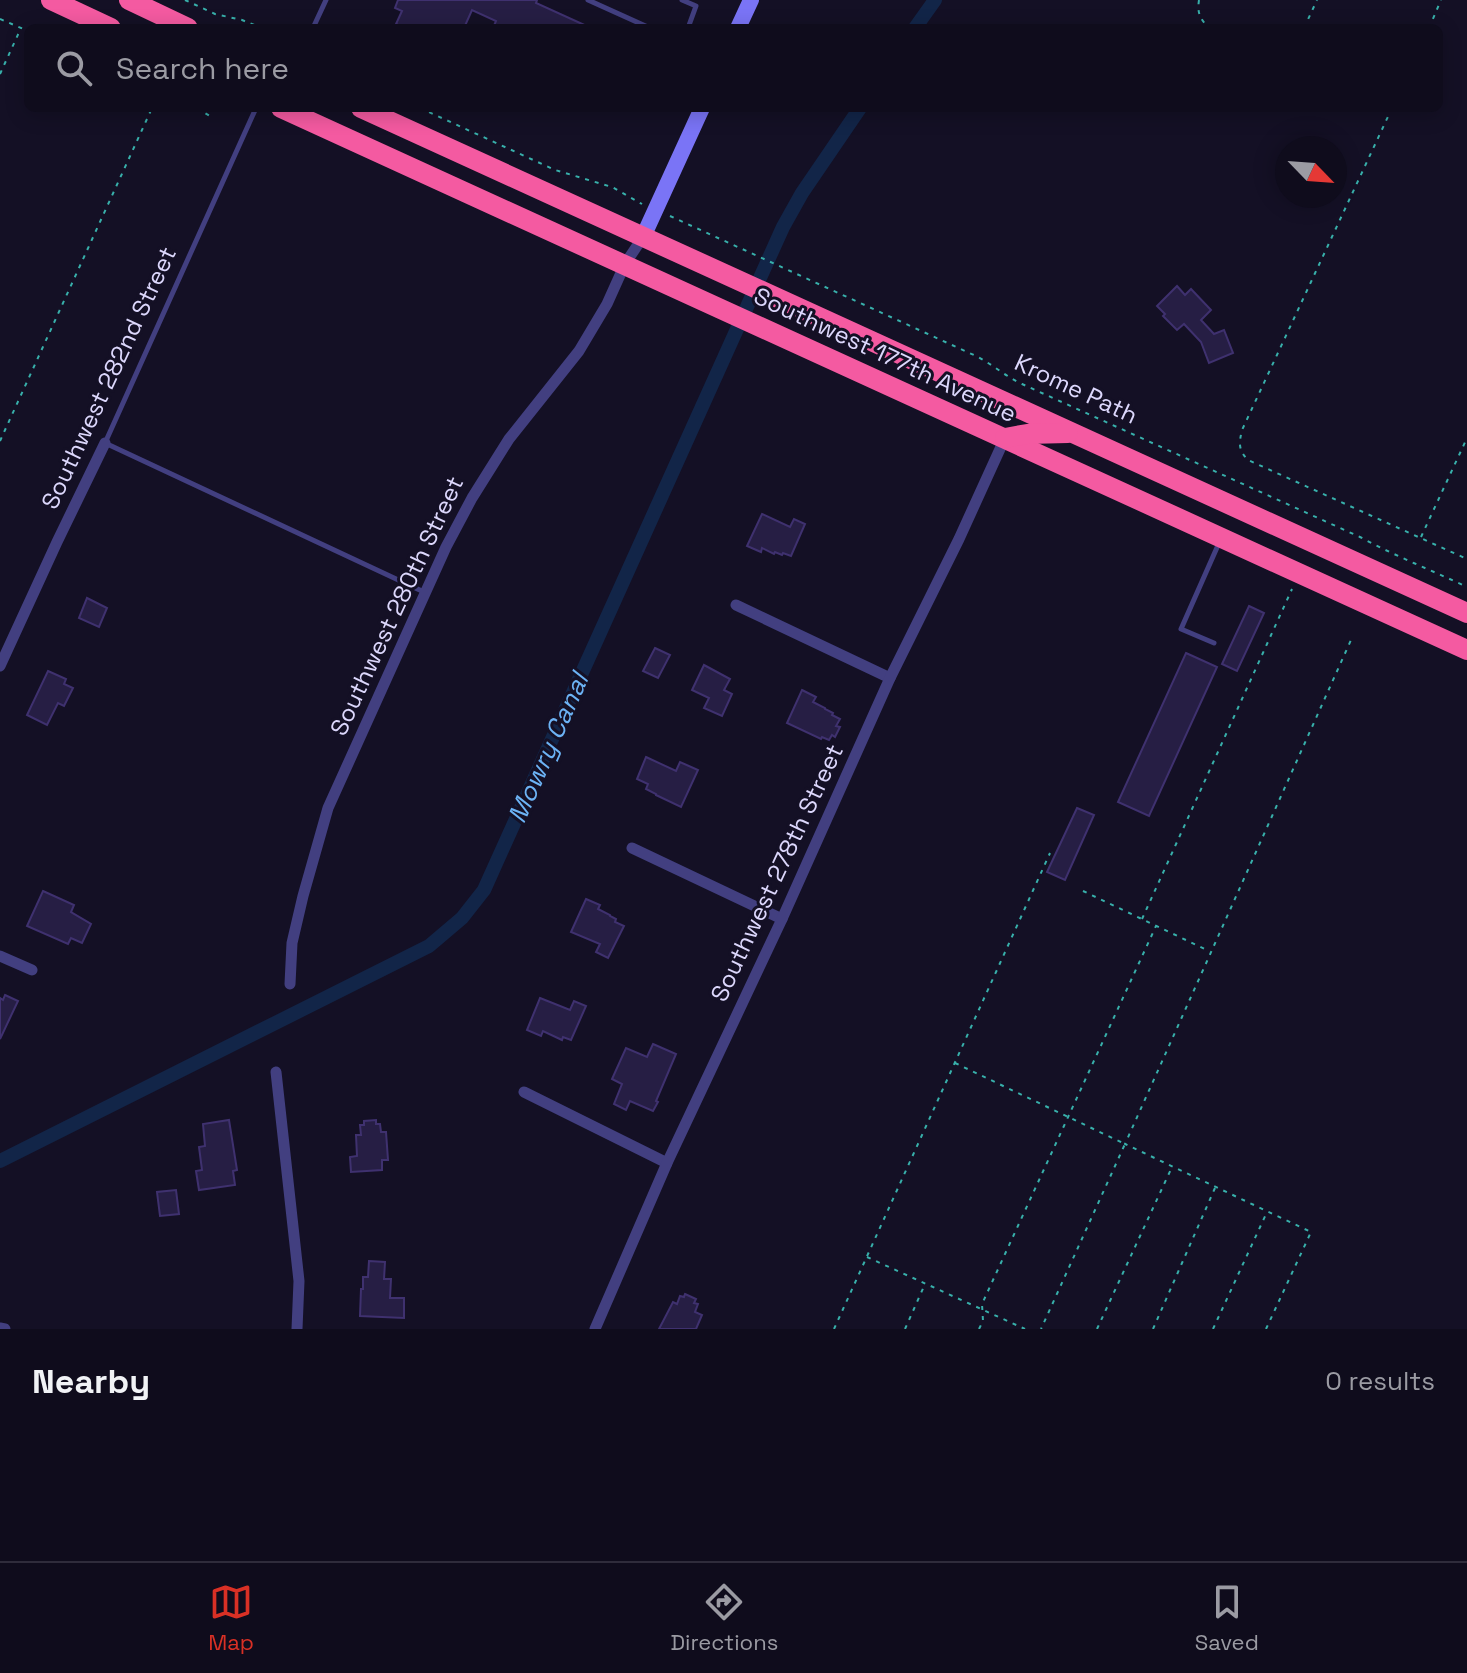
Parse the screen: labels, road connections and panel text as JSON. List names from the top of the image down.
{
  "streets": {
    "highway": ["Southwest 177th Avenue"],
    "street": ["Southwest 282nd Street", "Southwest 280th Street", "Southwest 278th Street"],
    "path": ["Krome Path"]
  },
  "crossings": [
    ["Southwest 177th Avenue", "Southwest 280th Street"],
    ["Southwest 177th Avenue", "Southwest 278th Street"]
  ],
  "water": ["Mowry Canal"],
  "north": "bottom right",
  "page": {
    "search": "Search here",
    "heading": ["Nearby", "0 results"],
    "nav": ["Map", "Directions", "Saved"]
  }
}
